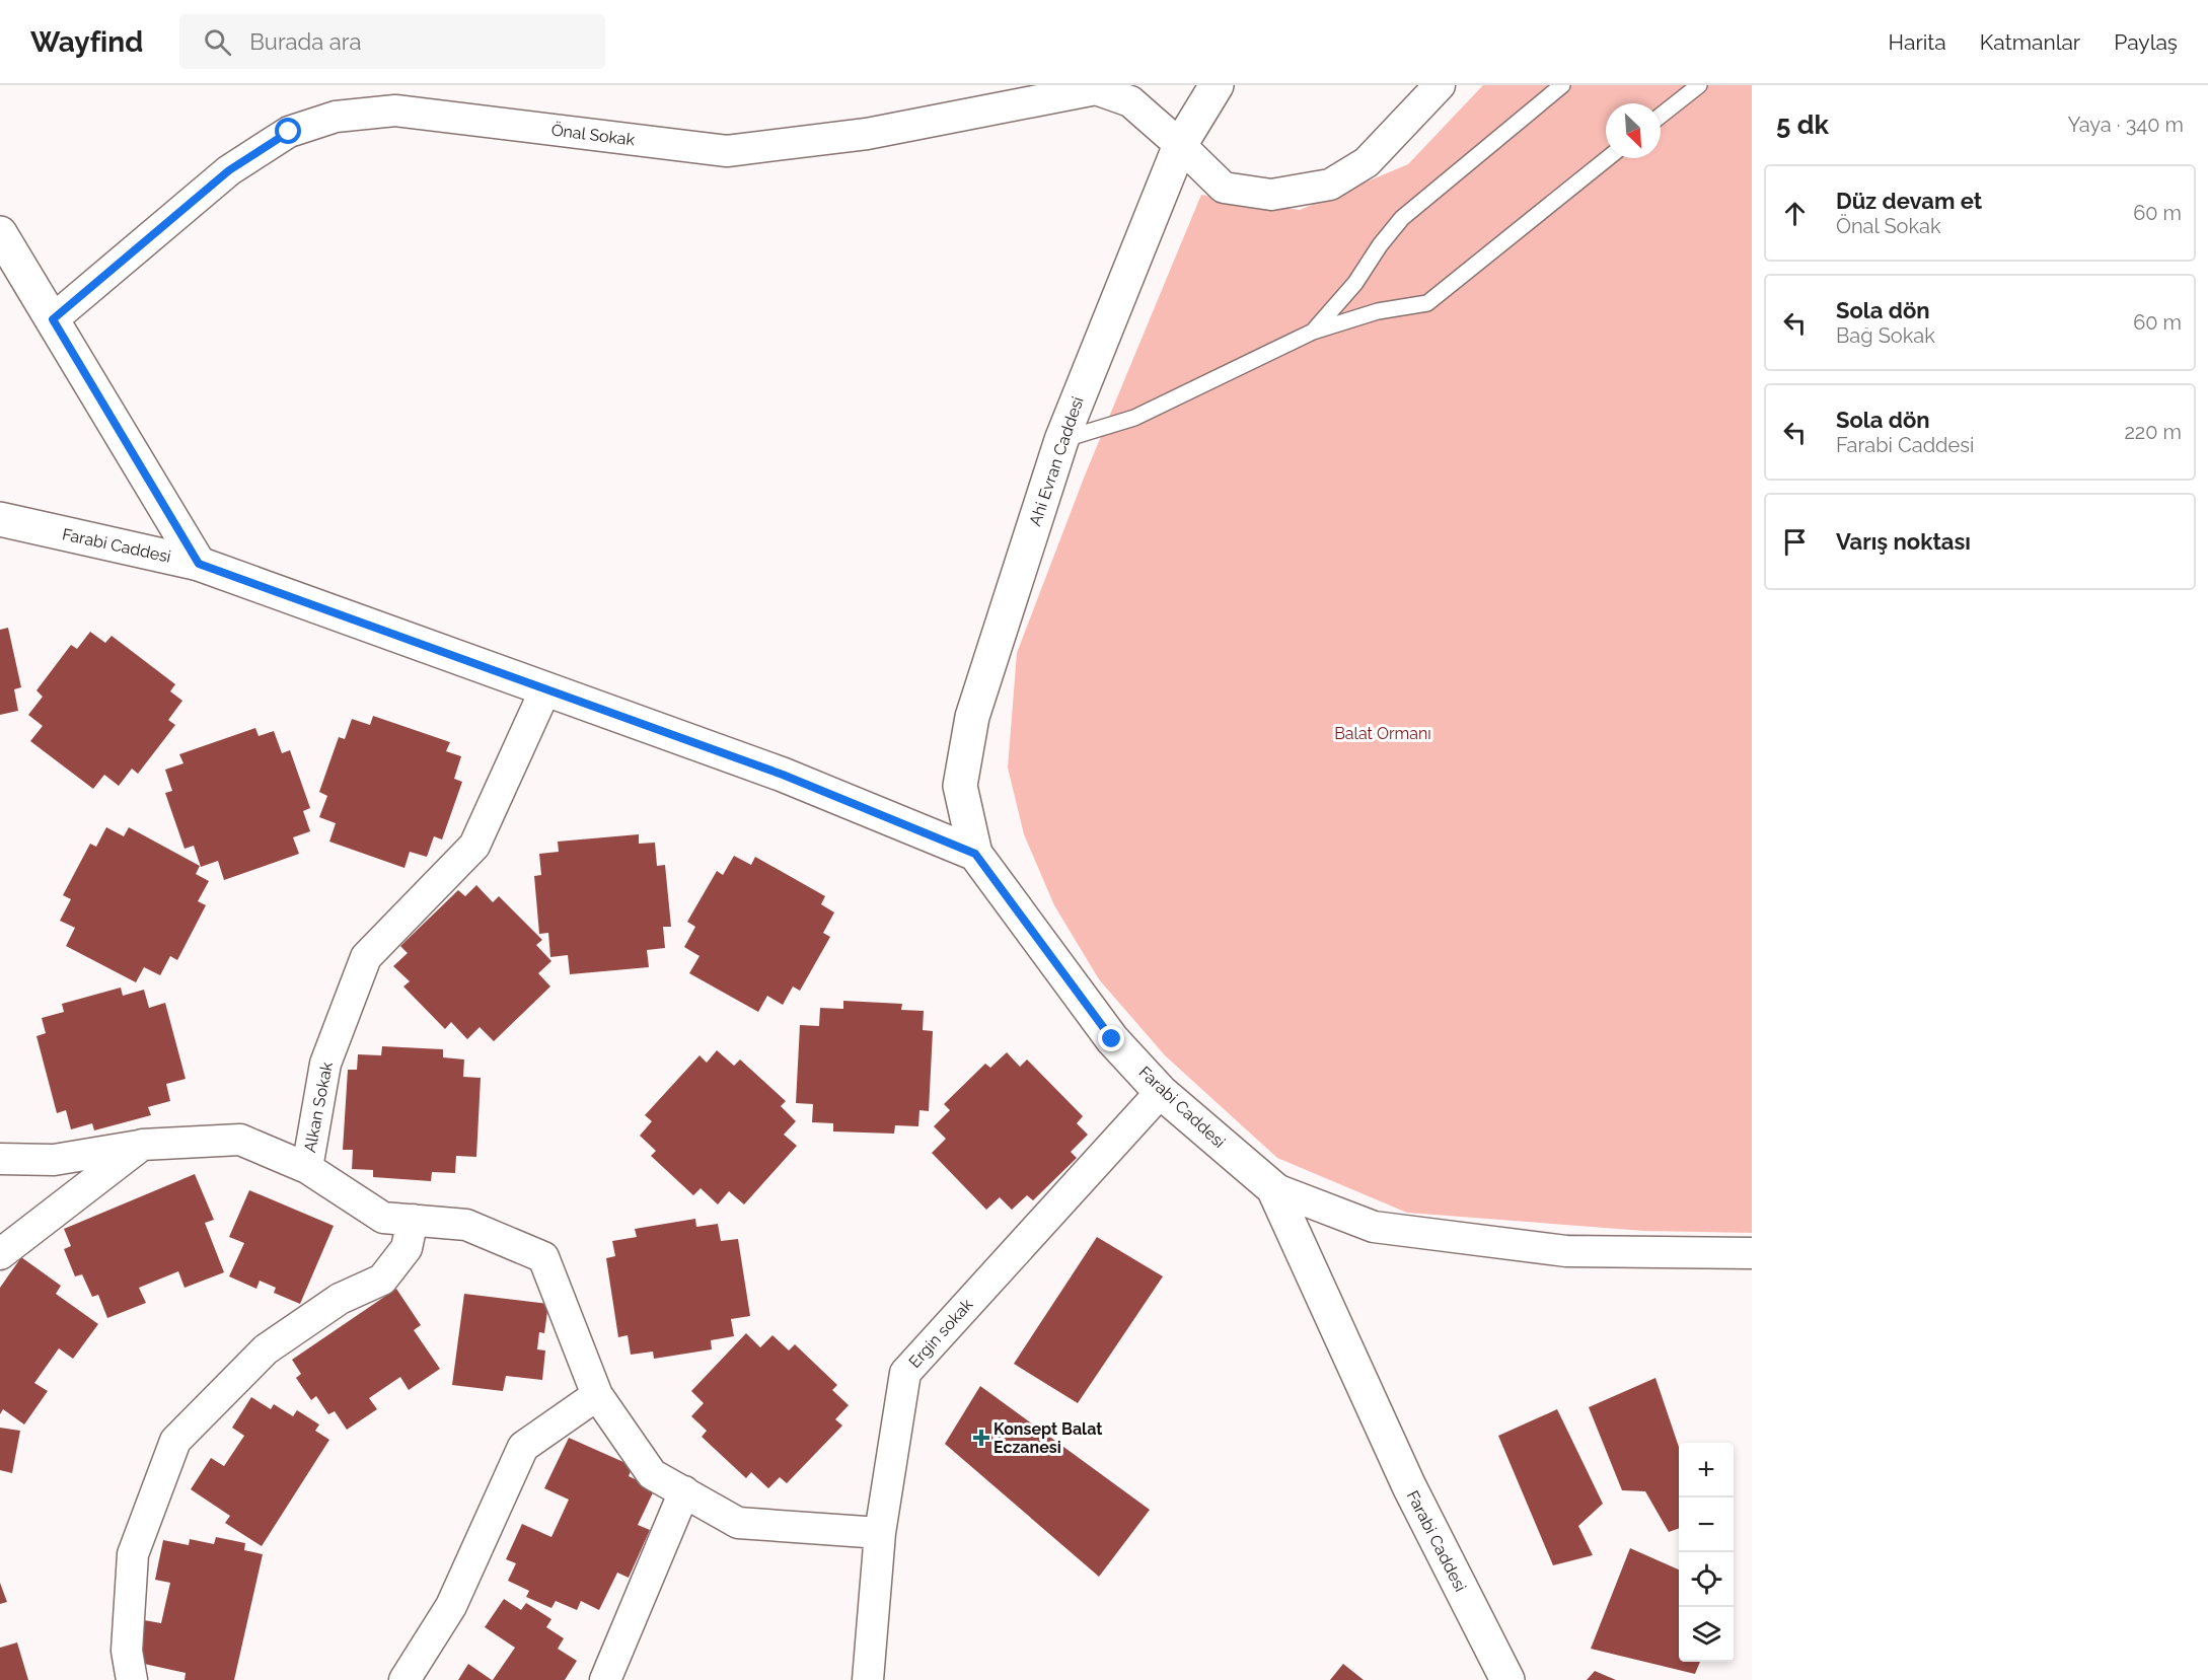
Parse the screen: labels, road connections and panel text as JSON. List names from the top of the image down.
{
  "streets": {
    "main road": ["Ahi Evran Caddesi", "Farabi Caddesi"],
    "street": ["Önal Sokak", "Alkan Sokak", "Ergin sokak"]
  },
  "crossings": [
    ["Önal Sokak", "Ahi Evran Caddesi"],
    ["Ahi Evran Caddesi", "Farabi Caddesi"],
    ["Farabi Caddesi", "Alkan Sokak"],
    ["Farabi Caddesi", "Ergin sokak"]
  ],
  "parks": ["Balat Ormanı"],
  "places": {
    "health": ["Konsept Balat Eczanesi"]
  },
  "north": "bottom right",
  "page": {
    "header": "Wayfind",
    "search": "Burada ara",
    "nav": ["Harita", "Katmanlar", "Paylaş"],
    "heading": ["5 dk", "Yaya · 340 m"],
    "list": [
      ["Düz devam et", "Önal Sokak", "60 m"],
      ["Sola dön", "Bağ Sokak", "60 m"],
      ["Sola dön", "Farabi Caddesi", "220 m"],
      "Varış noktası"
    ],
    "map_buttons": ["+", "−"]
  }
}
